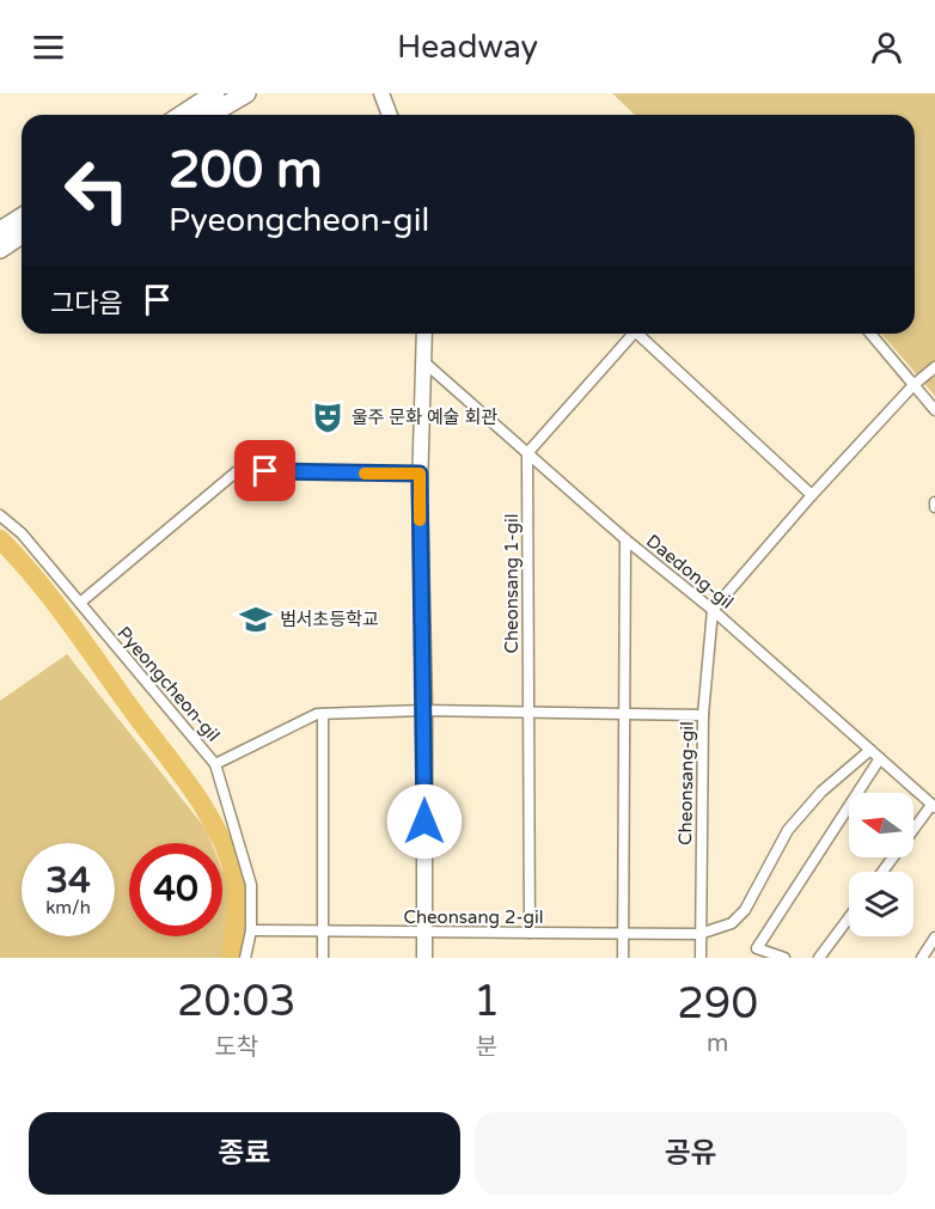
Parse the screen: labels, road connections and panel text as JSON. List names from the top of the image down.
{
  "streets": {
    "street": [
      "Daedong-gil",
      "Cheonsang 1-gil",
      "Pyeongcheon-gil",
      "Cheonsang-gil",
      "Cheonsang 2-gil"
    ]
  },
  "crossings": [
    ["Daedong-gil", "Cheonsang 1-gil"],
    ["Daedong-gil", "Cheonsang-gil"],
    ["Daedong-gil", "Cheonsang 2-gil"],
    ["Cheonsang 1-gil", "Cheonsang 2-gil"],
    ["Pyeongcheon-gil", "Cheonsang 2-gil"],
    ["Cheonsang-gil", "Cheonsang 2-gil"]
  ],
  "places": {
    "theatre": ["울주 문화 예술 회관"],
    "school or university": ["범서초등학교"]
  },
  "north": "left",
  "page": {
    "header": "Headway",
    "turn": ["200 m", "Pyeongcheon-gil"],
    "then": "그다음",
    "speed": "34 km/h",
    "limit": "40",
    "eta": [
      "20:03",
      "도착",
      "1",
      "분",
      "290",
      "m"
    ],
    "buttons": ["종료", "공유"]
  }
}
